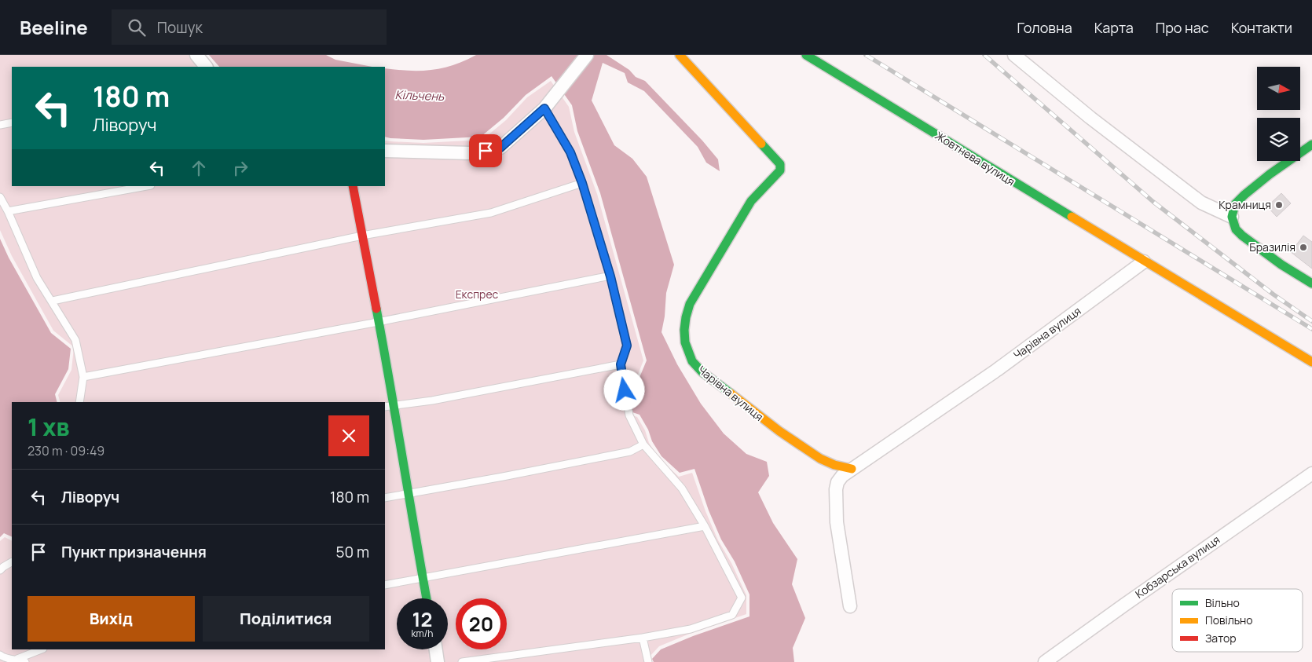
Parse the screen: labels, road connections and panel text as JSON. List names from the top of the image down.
{
  "streets": {
    "street": ["Жовтнева вулиця", "Чарівна вулиця", "Кобзарська вулиця"]
  },
  "crossings": [
    ["Жовтнева вулиця", "Чарівна вулиця"]
  ],
  "water": ["Кільчень"],
  "parks": ["Експрес"],
  "places": ["Крамниця", "Бразилія"],
  "legend": ["Вільно", "Повільно", "Затор"],
  "north": "right",
  "page": {
    "header": "Beeline",
    "search": "Пошук",
    "nav": [
      "Головна",
      "Карта",
      "Про нас",
      "Контакти"
    ],
    "turn": ["180 m", "Ліворуч"],
    "heading": ["1 хв", "230 m · 09:49"],
    "list": [
      {
        "name": "Ліворуч",
        "value": "180 m"
      },
      {
        "name": "Пункт призначення",
        "value": "50 m"
      }
    ],
    "buttons": ["Вихід", "Поділитися"],
    "speed": "12 km/h",
    "limit": "20"
  }
}
